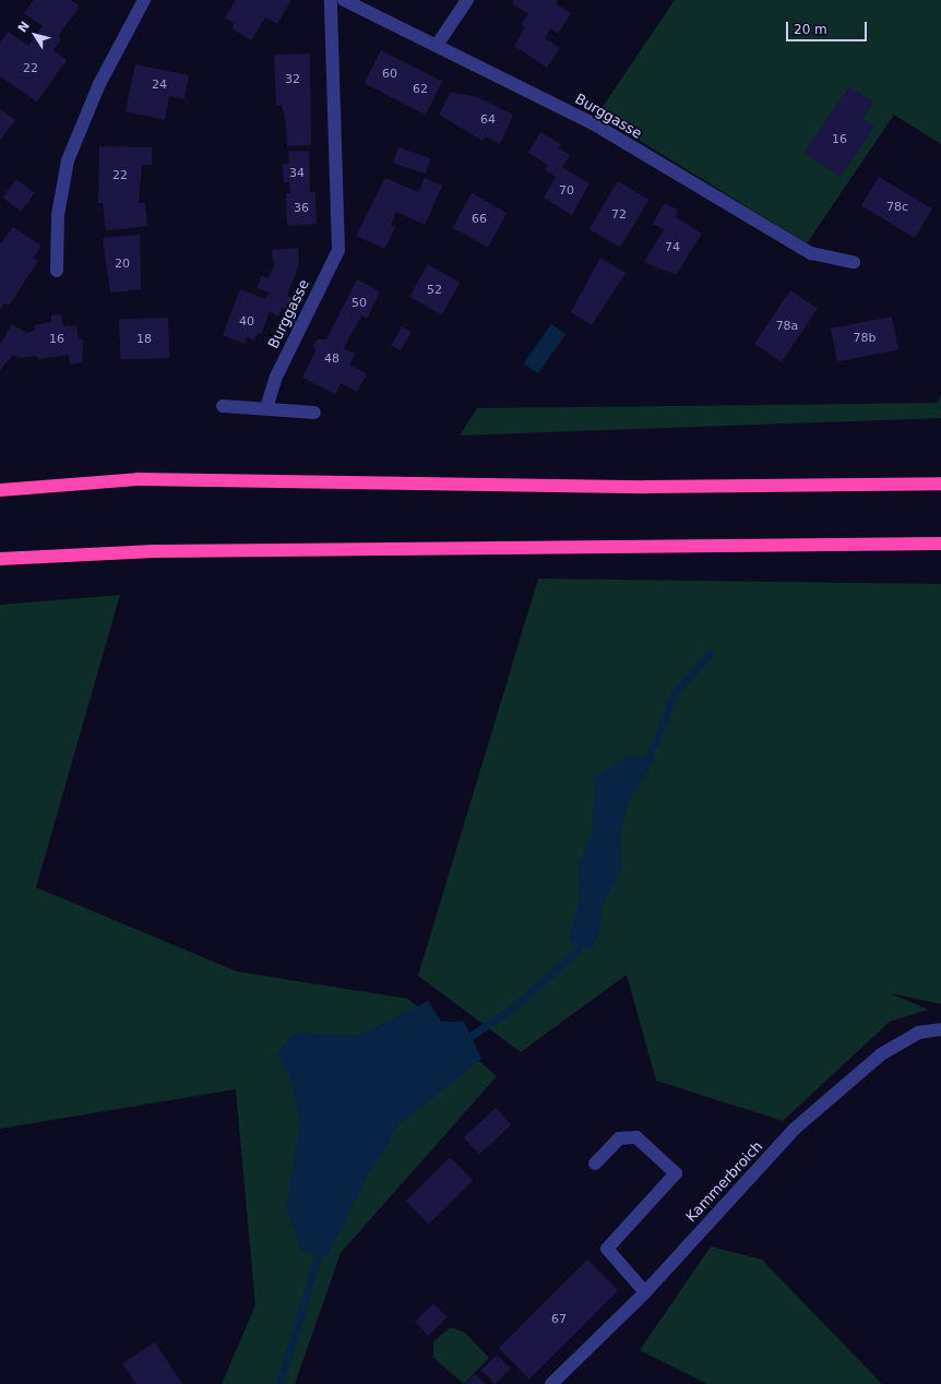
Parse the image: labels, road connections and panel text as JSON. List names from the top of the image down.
{
  "streets": {
    "street": ["Burggasse", "Kammerbroich"]
  },
  "house_numbers": [
    "22",
    "60",
    "32",
    "24",
    "62",
    "64",
    "16",
    "34",
    "22",
    "70",
    "78c",
    "36",
    "72",
    "66",
    "74",
    "20",
    "52",
    "50",
    "40",
    "78a",
    "78b",
    "16",
    "18",
    "48",
    "67"
  ],
  "scale_bar": "20 m",
  "north": "top left"
}
